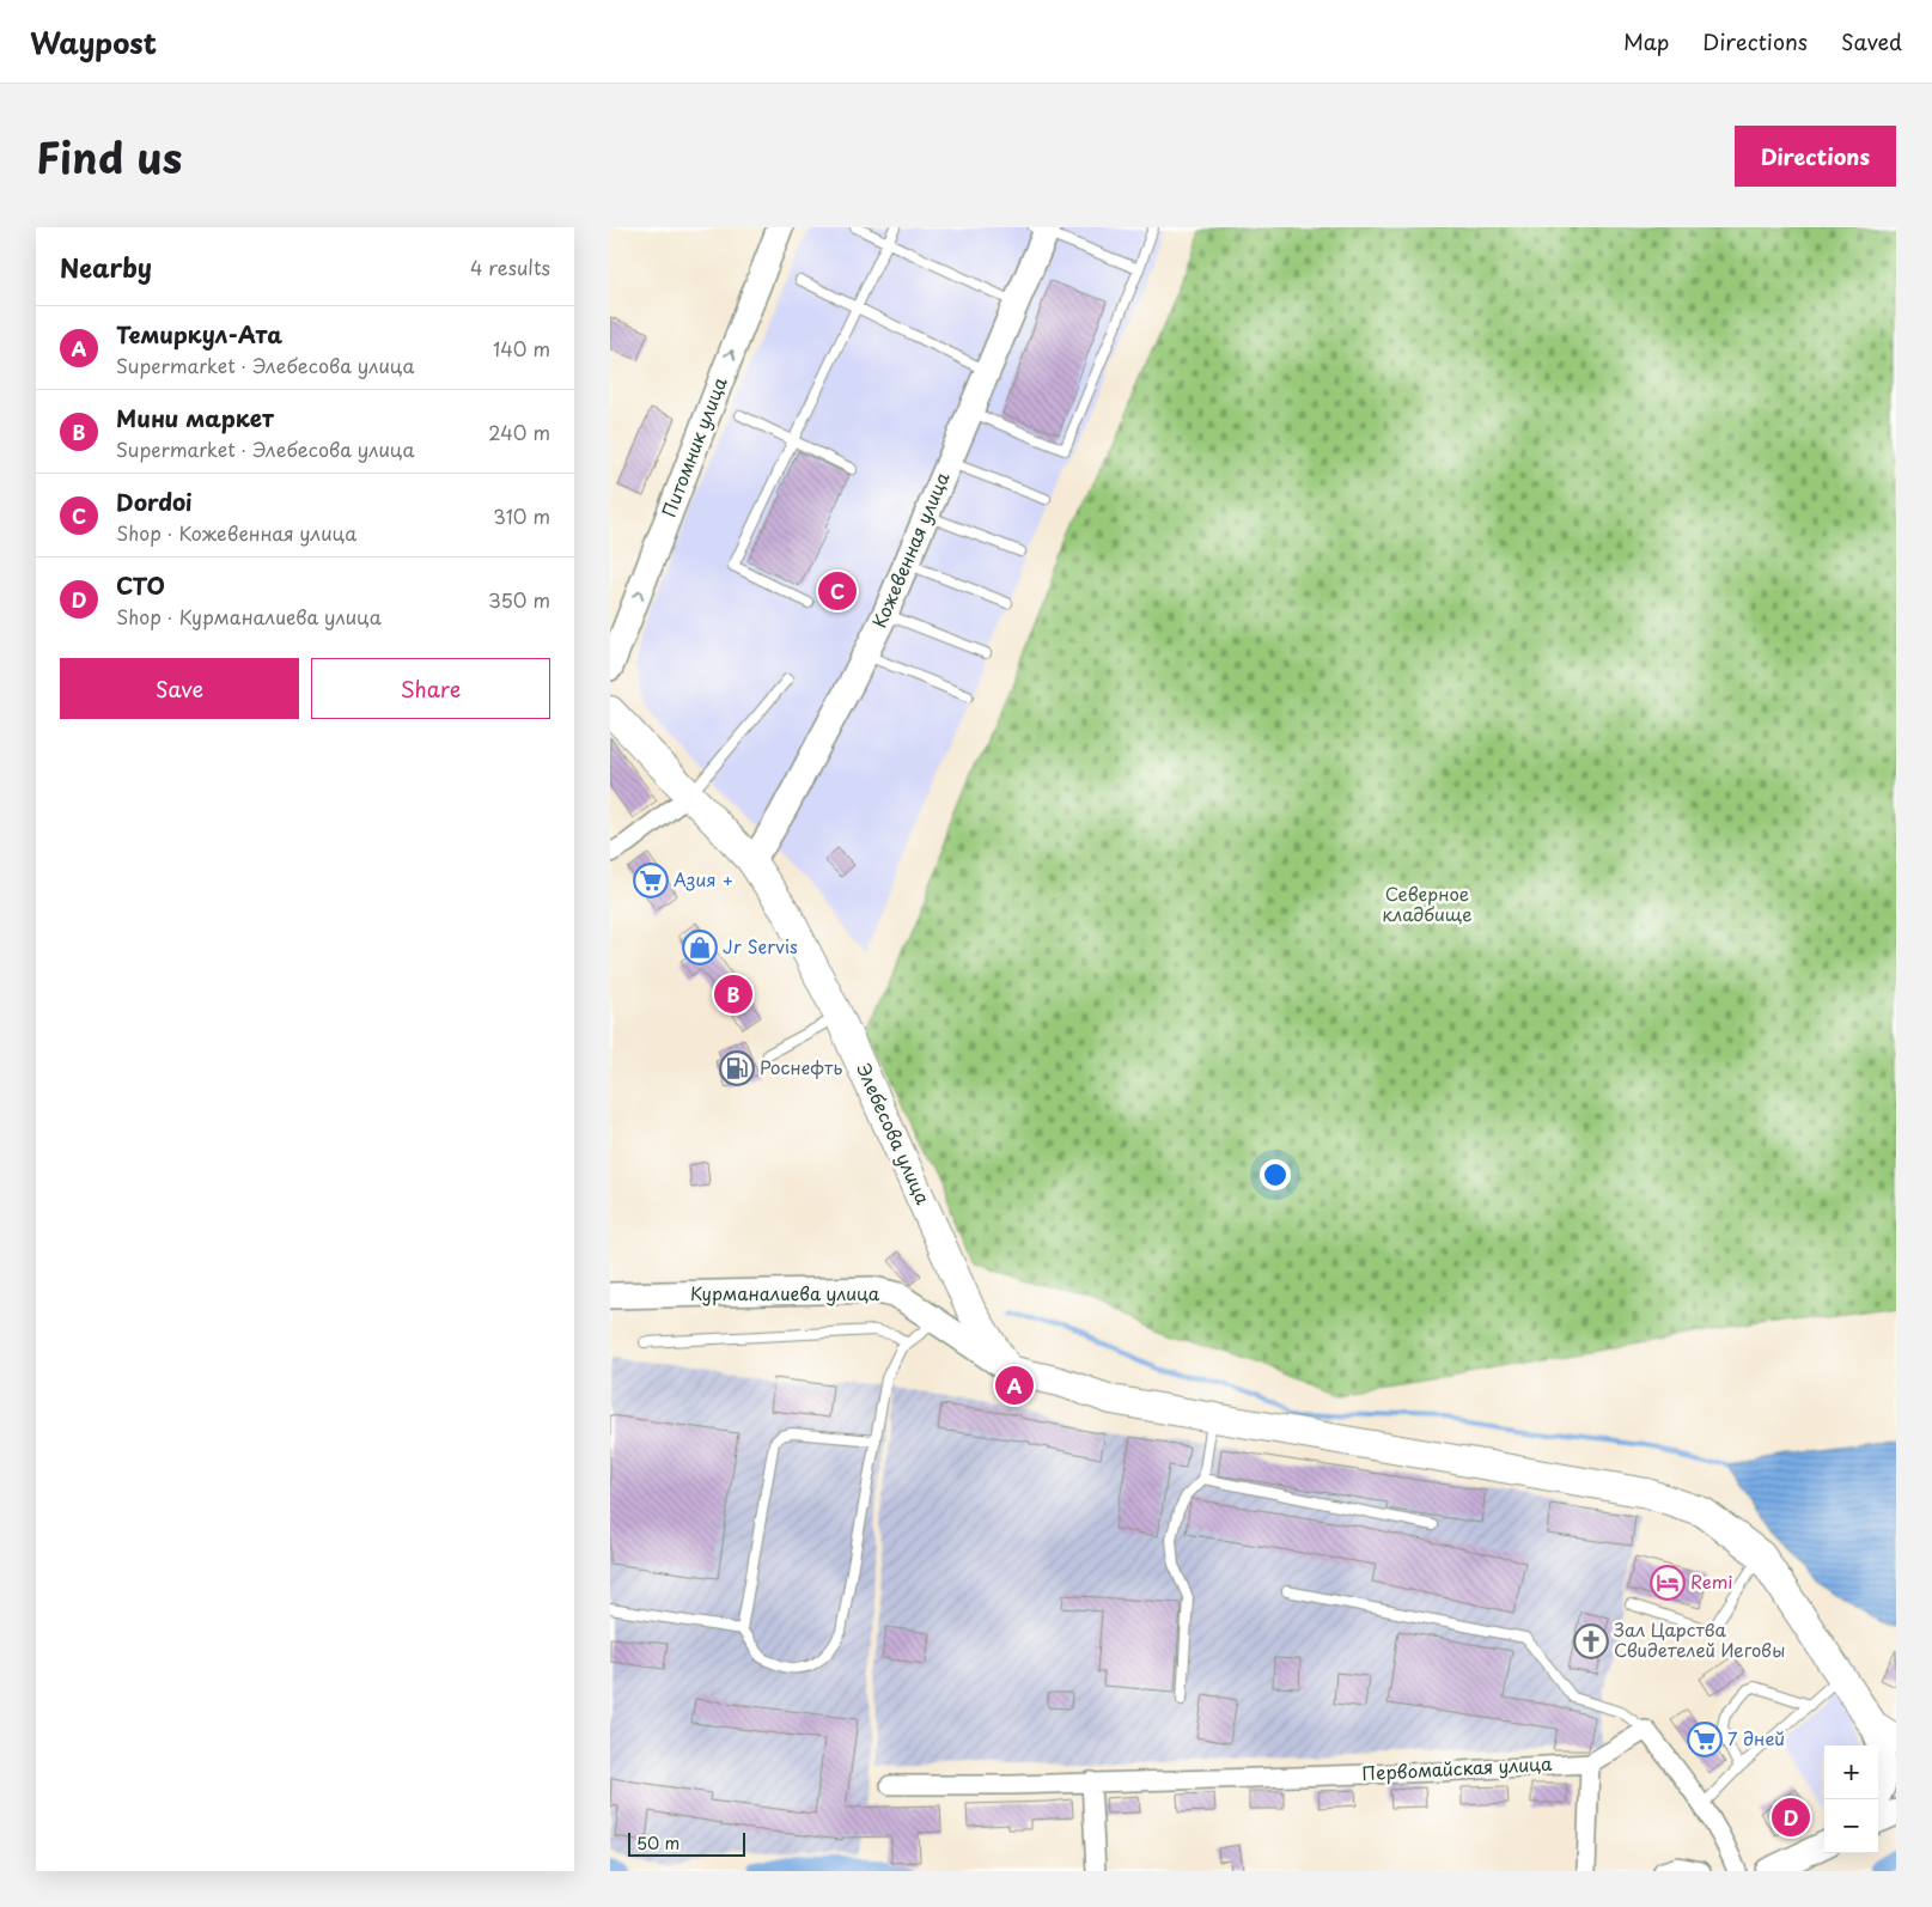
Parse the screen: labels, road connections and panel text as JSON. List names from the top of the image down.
{
  "streets": {
    "main road": ["Элебесова улица"],
    "street": [
      "Питомник улица",
      "Кожевенная улица",
      "Курманалиева улица",
      "Первомайская улица"
    ]
  },
  "crossings": [
    ["Кожевенная улица", "Элебесова улица"],
    ["Элебесова улица", "Курманалиева улица"]
  ],
  "one_way": ["Питомник улица"],
  "parks": ["Северное кладбище"],
  "places": {
    "supermarket": ["Азия +", "7 дней"],
    "shop": ["Jr Servis"],
    "fuel station": ["Роснефть"],
    "hotel": ["Remi"],
    "church": ["Зал Царства Свидетелей Иеговы"]
  },
  "scale_bar": "50 m",
  "page": {
    "header": "Waypost",
    "nav": ["Map", "Directions", "Saved"],
    "title": "Find us",
    "buttons": [
      "Directions",
      ["Save", "Share"]
    ],
    "heading": ["Nearby", "4 results"],
    "list": [
      {
        "mark": "A",
        "name": "Темиркул-Ата",
        "note": "Supermarket · Элебесова улица",
        "value": "140 m"
      },
      {
        "mark": "B",
        "name": "Мини маркет",
        "note": "Supermarket · Элебесова улица",
        "value": "240 m"
      },
      {
        "mark": "C",
        "name": "Dordoi",
        "note": "Shop · Кожевенная улица",
        "value": "310 m"
      },
      {
        "mark": "D",
        "name": "СТО",
        "note": "Shop · Курманалиева улица",
        "value": "350 m"
      }
    ],
    "pins": [
      "C",
      "B",
      "A",
      "D"
    ],
    "map_buttons": ["+", "−"],
    "scale": "50 m"
  }
}
